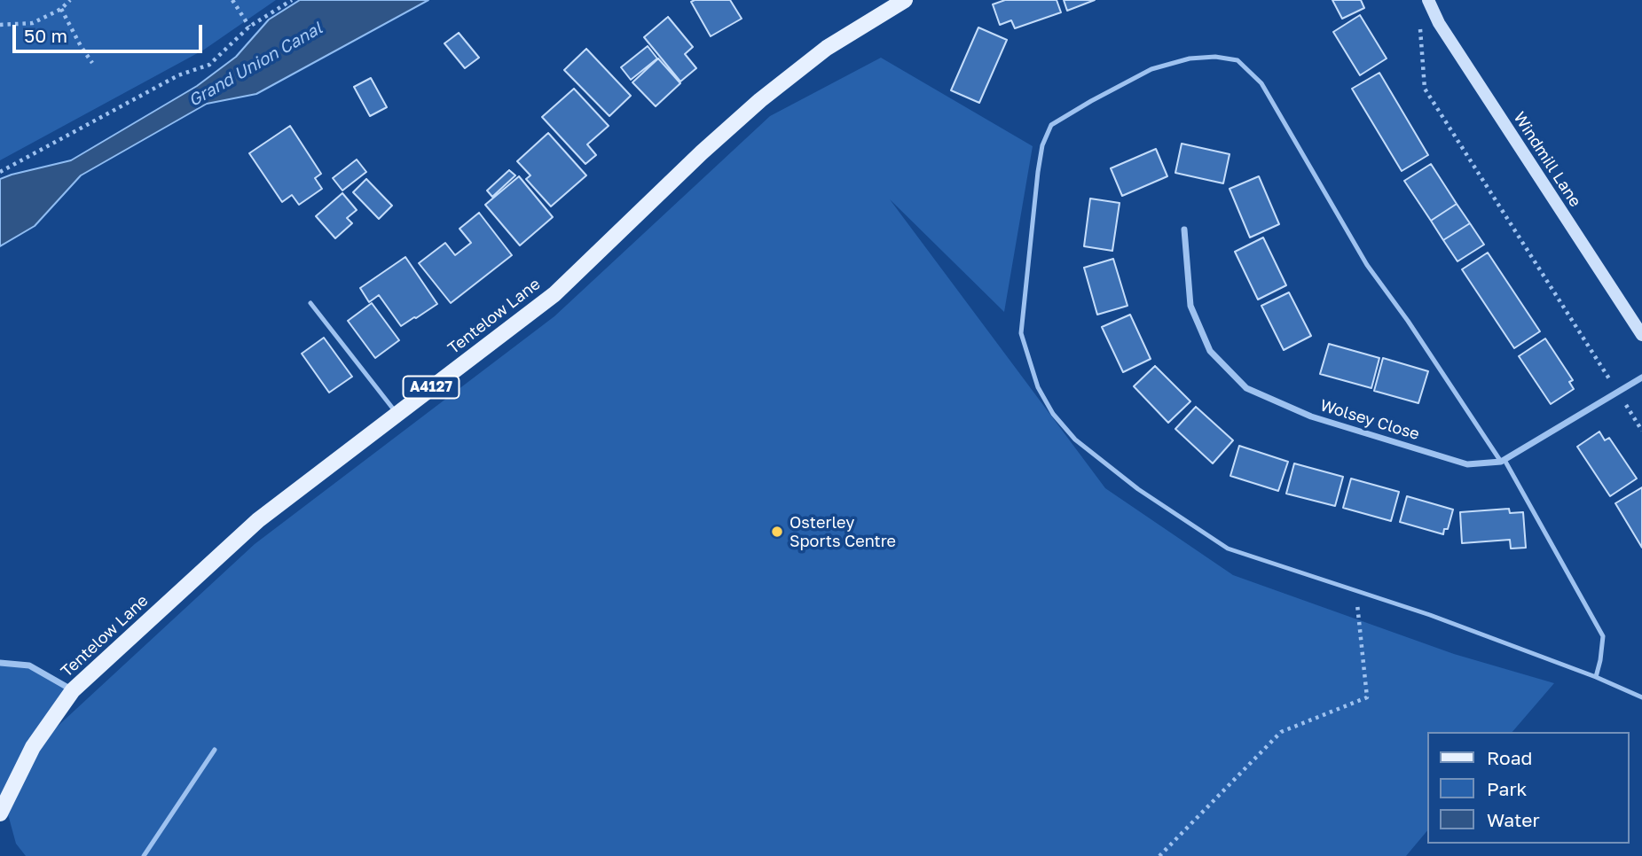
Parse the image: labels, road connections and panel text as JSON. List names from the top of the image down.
{
  "streets": {
    "main road": ["Windmill Lane", "Tentelow Lane", "A4127"],
    "street": ["Wolsey Close"]
  },
  "water": ["Grand Union Canal"],
  "places": ["Osterley Sports Centre"],
  "legend": ["Road", "Park", "Water"],
  "scale_bar": "50 m"
}
